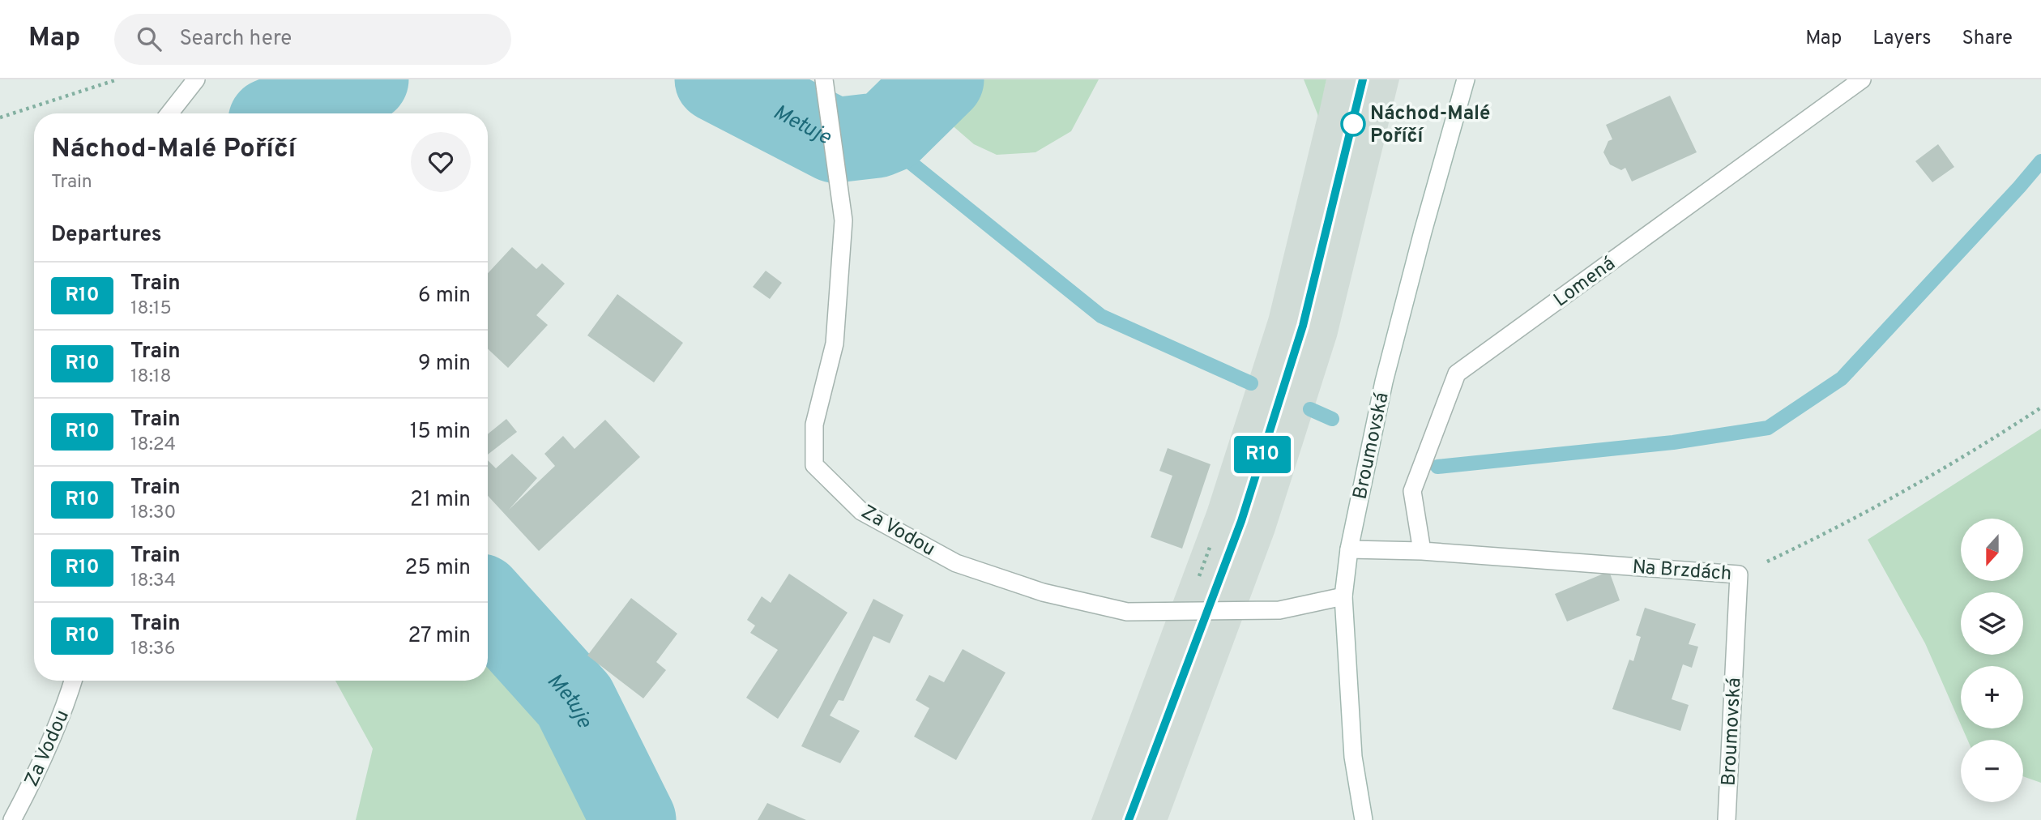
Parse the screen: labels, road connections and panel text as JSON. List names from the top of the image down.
{
  "streets": {
    "street": [
      "Lomená",
      "Broumovská",
      "Za Vodou",
      "Na Brzdách"
    ]
  },
  "crossings": [
    ["Lomená", "Na Brzdách"],
    ["Broumovská", "Za Vodou"],
    ["Broumovská", "Na Brzdách"]
  ],
  "water": ["Metuje"],
  "places": ["Náchod-Malé Poříčí"],
  "north": "bottom",
  "page": {
    "header": "Map",
    "search": "Search here",
    "nav": ["Map", "Layers", "Share"],
    "on_map": "R10",
    "heading": [
      ["Náchod-Malé Poříčí", "Train"],
      "Departures"
    ],
    "list": [
      {
        "mark": "R10",
        "name": "Train",
        "note": "18:15",
        "value": "6 min"
      },
      {
        "mark": "R10",
        "name": "Train",
        "note": "18:18",
        "value": "9 min"
      },
      {
        "mark": "R10",
        "name": "Train",
        "note": "18:24",
        "value": "15 min"
      },
      {
        "mark": "R10",
        "name": "Train",
        "note": "18:30",
        "value": "21 min"
      },
      {
        "mark": "R10",
        "name": "Train",
        "note": "18:34",
        "value": "25 min"
      },
      {
        "mark": "R10",
        "name": "Train",
        "note": "18:36",
        "value": "27 min"
      }
    ],
    "map_buttons": ["+", "−"]
  }
}
